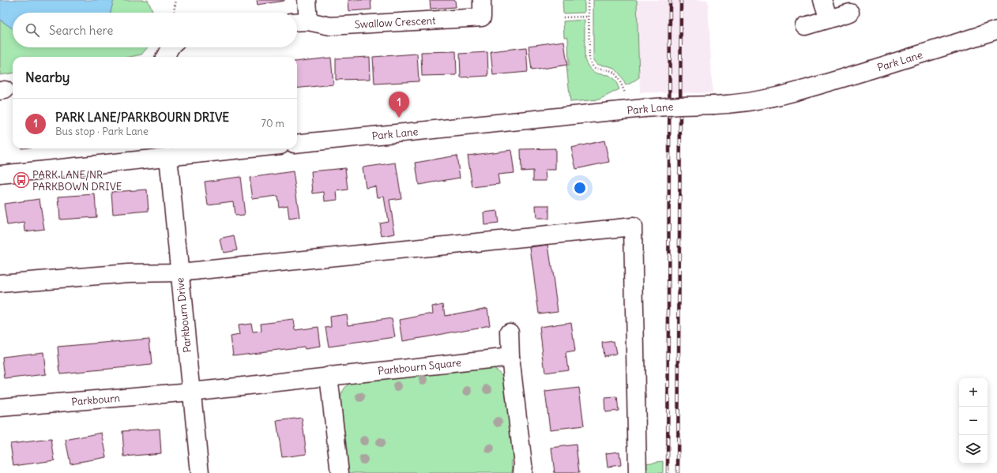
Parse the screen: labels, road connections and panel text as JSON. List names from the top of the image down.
{
  "streets": {
    "street": [
      "Swallow Crescent",
      "Park Lane",
      "Parkbourn Drive",
      "Parkbourn Square",
      "Parkbourn"
    ]
  },
  "crossings": [
    ["Parkbourn Drive", "Parkbourn Square"],
    ["Parkbourn Drive", "Parkbourn"],
    ["Parkbourn Square", "Parkbourn"]
  ],
  "places": {
    "bus stop": ["PARK LANE/NR PARKBOWN DRIVE"]
  },
  "page": {
    "search": "Search here",
    "heading": "Nearby",
    "pins": "1",
    "list": [
      {
        "mark": "1",
        "name": "PARK LANE/PARKBOURN DRIVE",
        "note": "Bus stop · Park Lane",
        "value": "70 m"
      }
    ],
    "map_buttons": ["+", "−"]
  }
}
